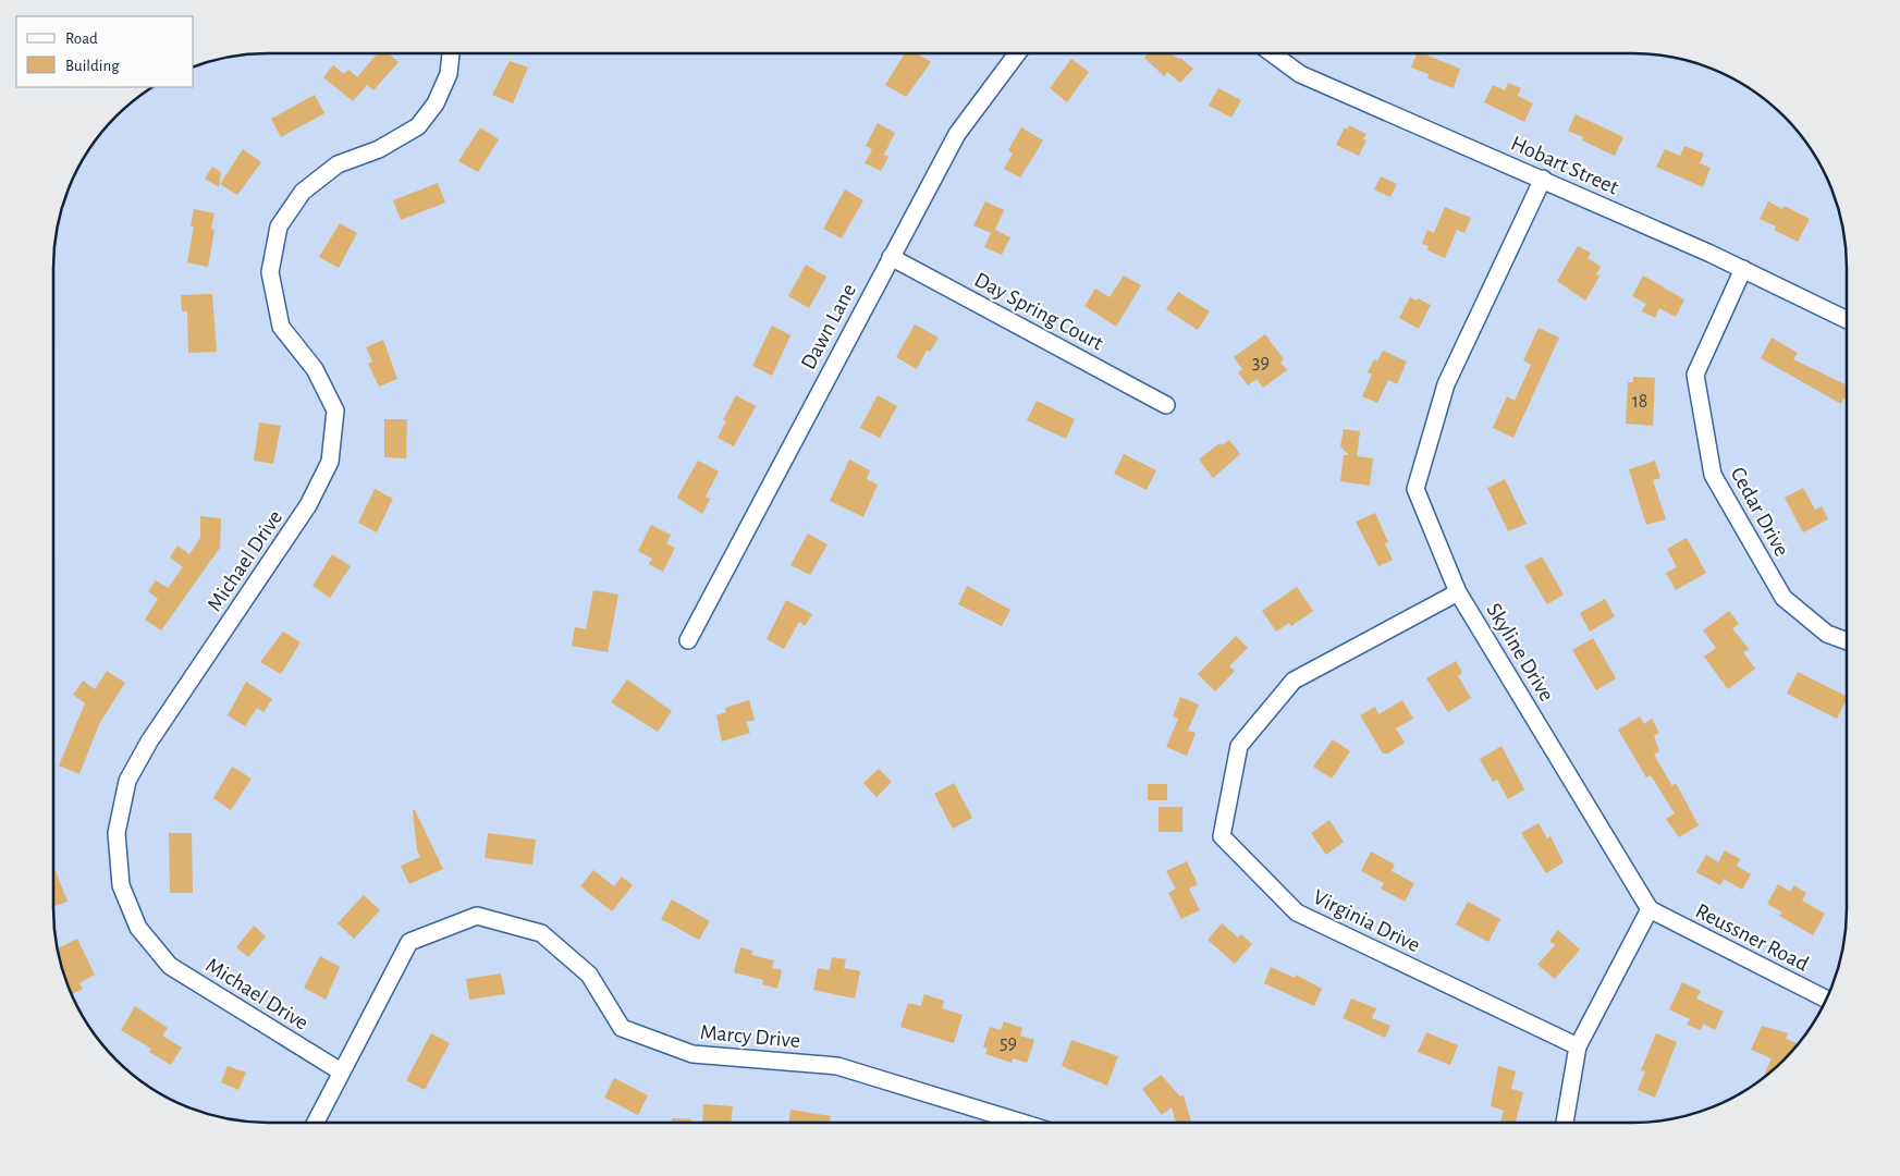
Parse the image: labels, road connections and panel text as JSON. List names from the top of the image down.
{
  "streets": {
    "street": [
      "Hobart Street",
      "Day Spring Court",
      "Dawn Lane",
      "Cedar Drive",
      "Michael Drive",
      "Skyline Drive",
      "Virginia Drive",
      "Reussner Road",
      "Marcy Drive"
    ]
  },
  "crossings": [
    ["Hobart Street", "Cedar Drive"],
    ["Hobart Street", "Skyline Drive"],
    ["Day Spring Court", "Dawn Lane"],
    ["Michael Drive", "Marcy Drive"],
    ["Skyline Drive", "Virginia Drive"],
    ["Skyline Drive", "Reussner Road"]
  ],
  "house_numbers": ["39", "18", "59"],
  "legend": ["Road", "Building"]
}
